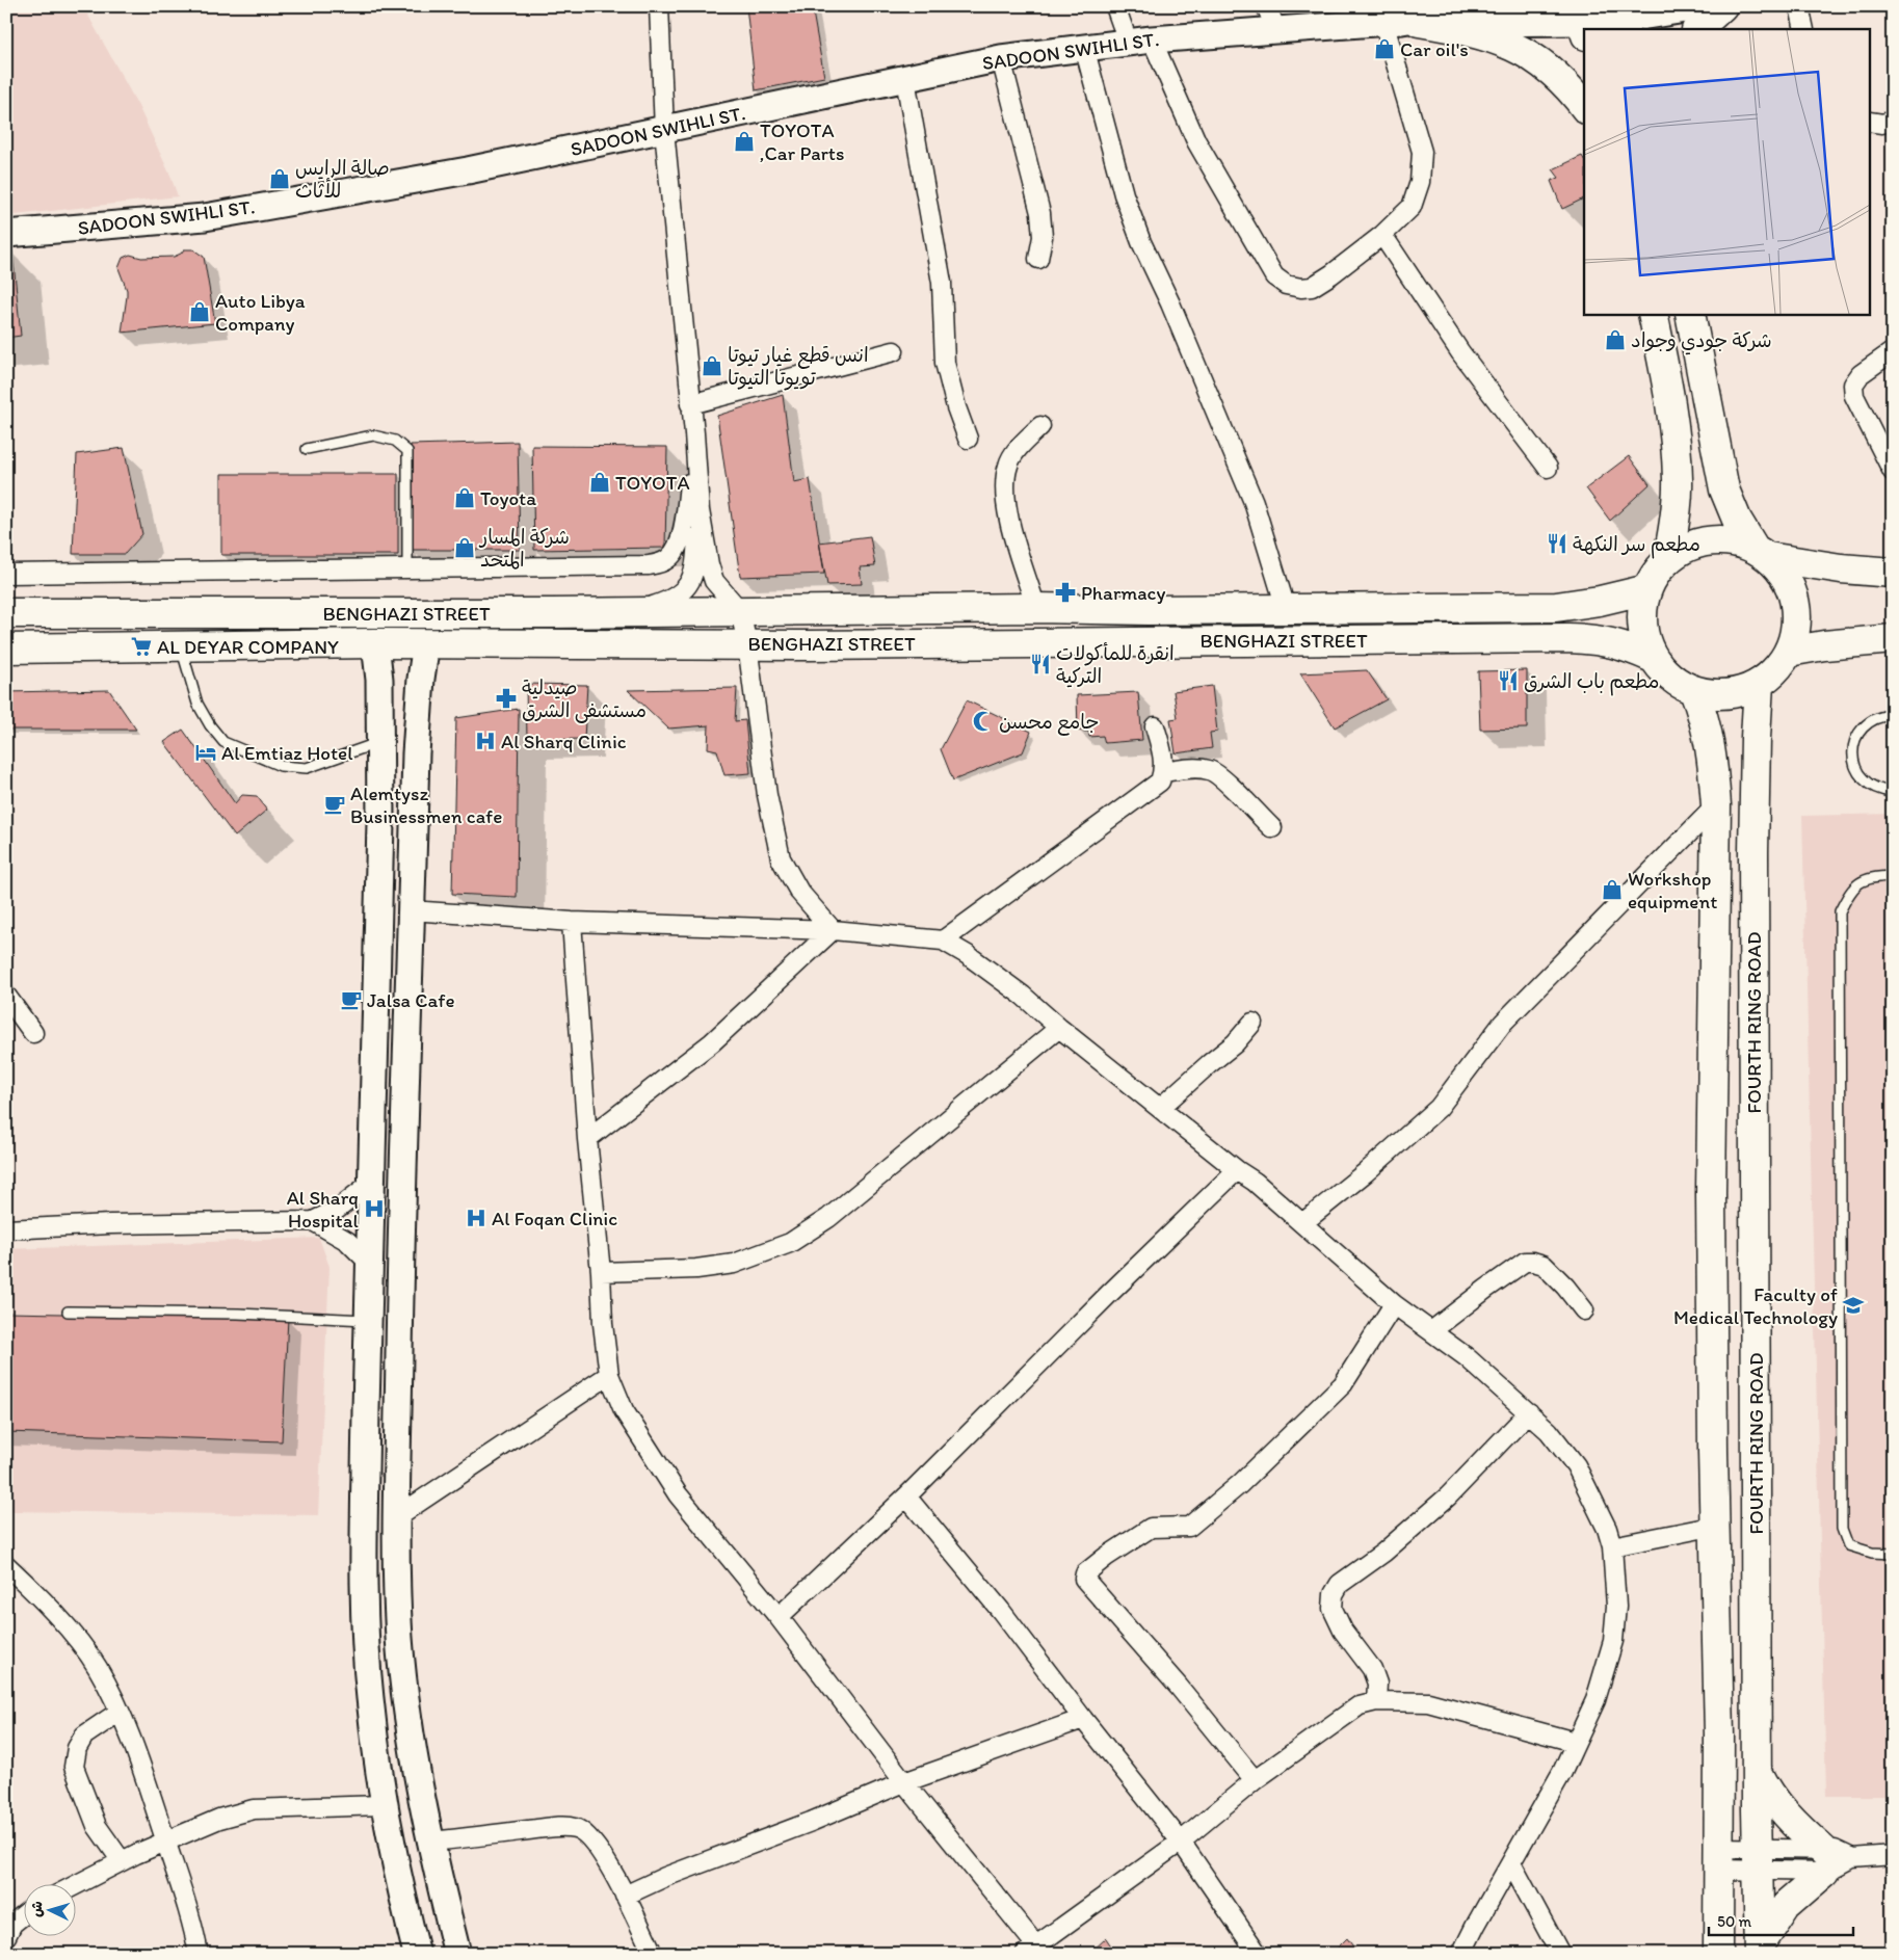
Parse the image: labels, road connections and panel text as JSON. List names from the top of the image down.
{
  "streets": {
    "main road": ["SADOON SWIHLI ST.", "BENGHAZI STREET", "FOURTH RING ROAD"]
  },
  "crossings": [
    ["BENGHAZI STREET", "FOURTH RING ROAD"]
  ],
  "places": {
    "shop": [
      "Car oil's",
      "TOYOTA ,Car Parts",
      "صالة الرايس للأثاث",
      "Auto Libya Company",
      "شركة جودي وجواد",
      "انس قطع غيار تيوتا تويوتا التيوتا",
      "TOYOTA",
      "Toyota",
      "شركة المسار المتحد",
      "Workshop equipment"
    ],
    "restaurant": ["مطعم سر النكهة", "انقرة للمأكولات التركية", "مطعم باب الشرق"],
    "pharmacy": ["Pharmacy", "صيدلية مستشفى الشرق"],
    "supermarket": ["AL DEYAR COMPANY"],
    "mosque": ["جامع محسن"],
    "hospital": ["Al Sharq Clinic", "Al Sharq Hospital", "Al Foqan Clinic"],
    "hotel": ["Al Emtiaz Hotel"],
    "cafe": ["Alemtysz Businessmen cafe", "Jalsa Cafe"],
    "school or university": ["Faculty of Medical Technology"]
  },
  "scale_bar": "50 m",
  "north": "left"
}
